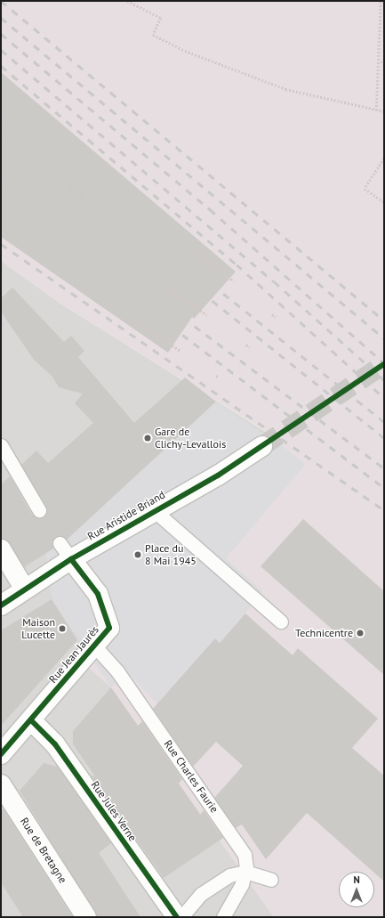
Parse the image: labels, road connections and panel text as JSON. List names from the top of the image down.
{
  "streets": {
    "street": [
      "Rue Aristide Briand",
      "Rue Jean Jaurès",
      "Rue Jules Verne",
      "Rue de Bretagne"
    ],
    "lane": ["Rue Charles Faurie"]
  },
  "crossings": [
    ["Rue Aristide Briand", "Rue Jean Jaurès"],
    ["Rue Jean Jaurès", "Rue Charles Faurie"],
    ["Rue Jean Jaurès", "Rue Jules Verne"]
  ],
  "places": [
    "Gare de Clichy-Levallois",
    "Place du 8 Mai 1945",
    "Maison Lucette",
    "Technicentre"
  ],
  "north": "top"
}
